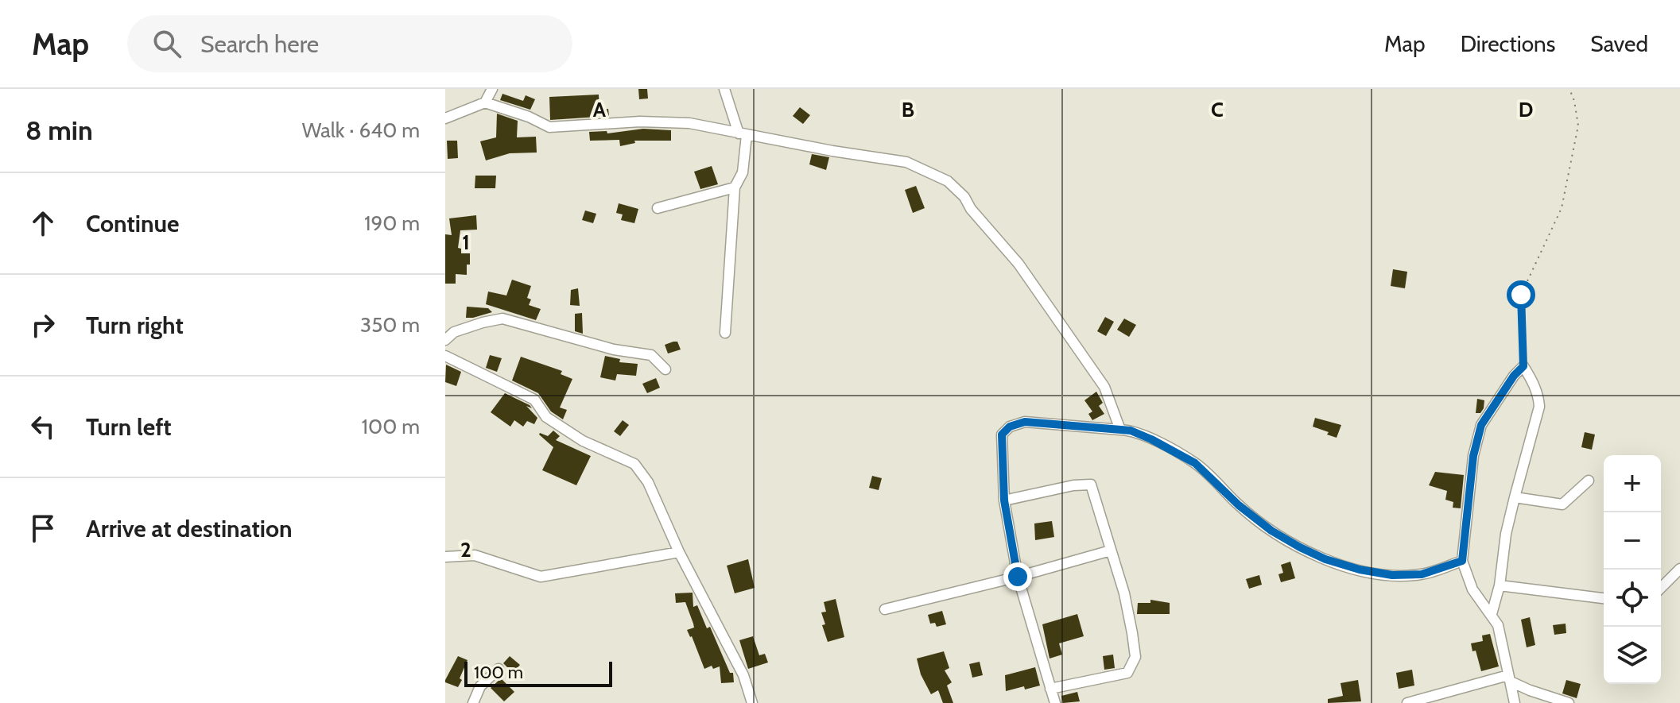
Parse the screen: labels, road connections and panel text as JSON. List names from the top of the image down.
{
  "scale_bar": "100 m",
  "page": {
    "header": "Map",
    "search": "Search here",
    "nav": ["Map", "Directions", "Saved"],
    "heading": ["8 min", "Walk · 640 m"],
    "list": [
      ["Continue", "190 m"],
      ["Turn right", "350 m"],
      ["Turn left", "100 m"],
      "Arrive at destination"
    ],
    "map_buttons": ["+", "−"],
    "scale": "100 m"
  },
  "grid": {
    "columns": [
      "A",
      "B",
      "C",
      "D"
    ],
    "rows": ["1", "2"]
  }
}
